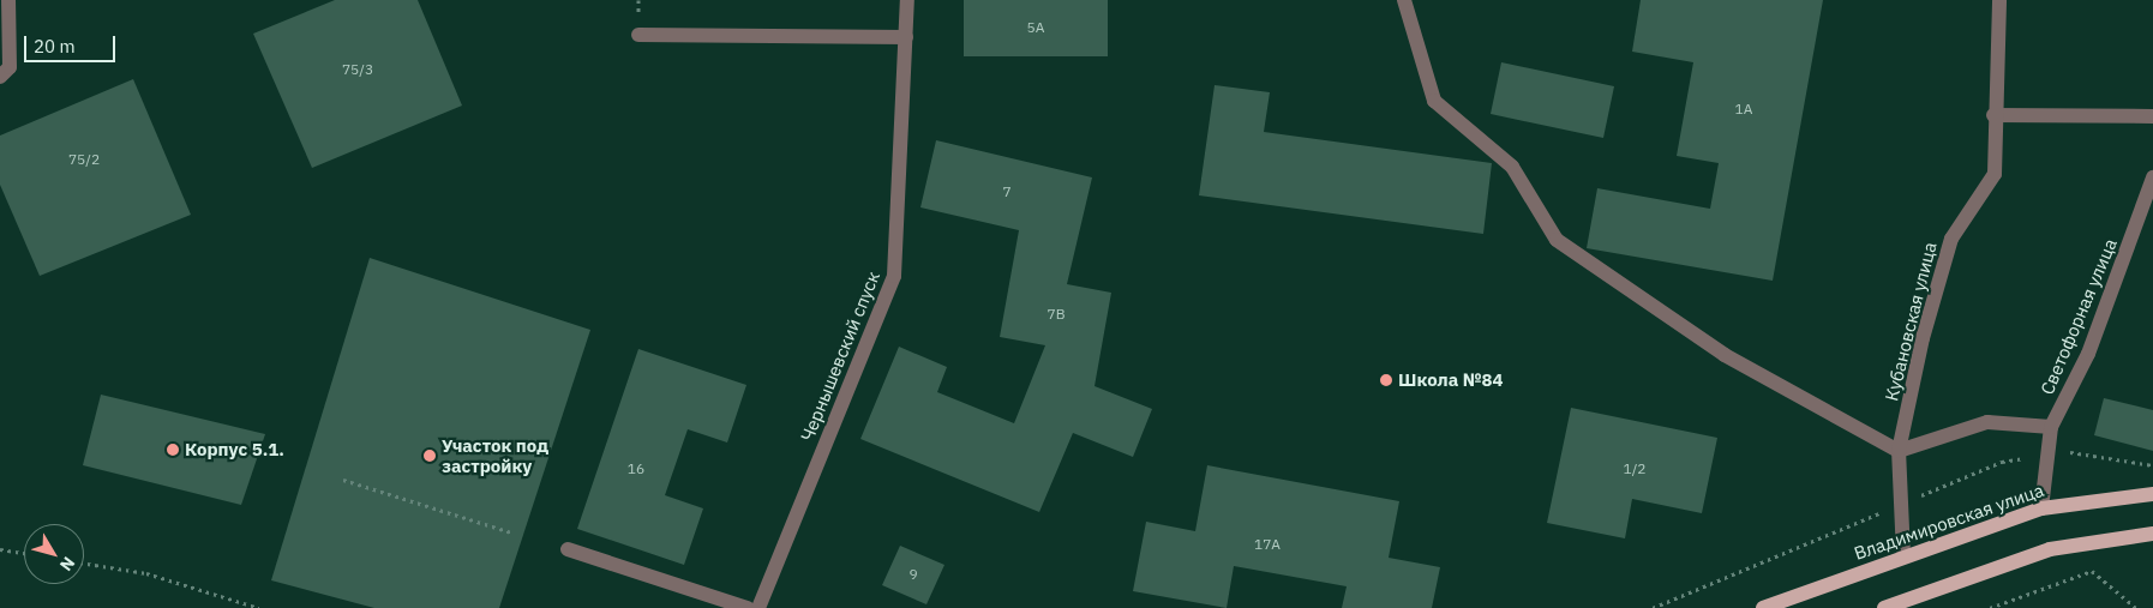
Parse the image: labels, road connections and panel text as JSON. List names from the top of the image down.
{
  "streets": {
    "main road": ["Владимировская улица"],
    "street": ["Светофорная улица", "Кубановская улица", "Чернышевский спуск"]
  },
  "crossings": [
    ["Светофорная улица", "Владимировская улица"],
    ["Кубановская улица", "Владимировская улица"]
  ],
  "places": ["Школа №84", "Корпус 5.1.", "Участок под застройку"],
  "house_numbers": [
    "5А",
    "75/3",
    "1А",
    "75/2",
    "7",
    "7В",
    "16",
    "1/2",
    "17А",
    "9"
  ],
  "scale_bar": "20 m",
  "north": "bottom right"
}
